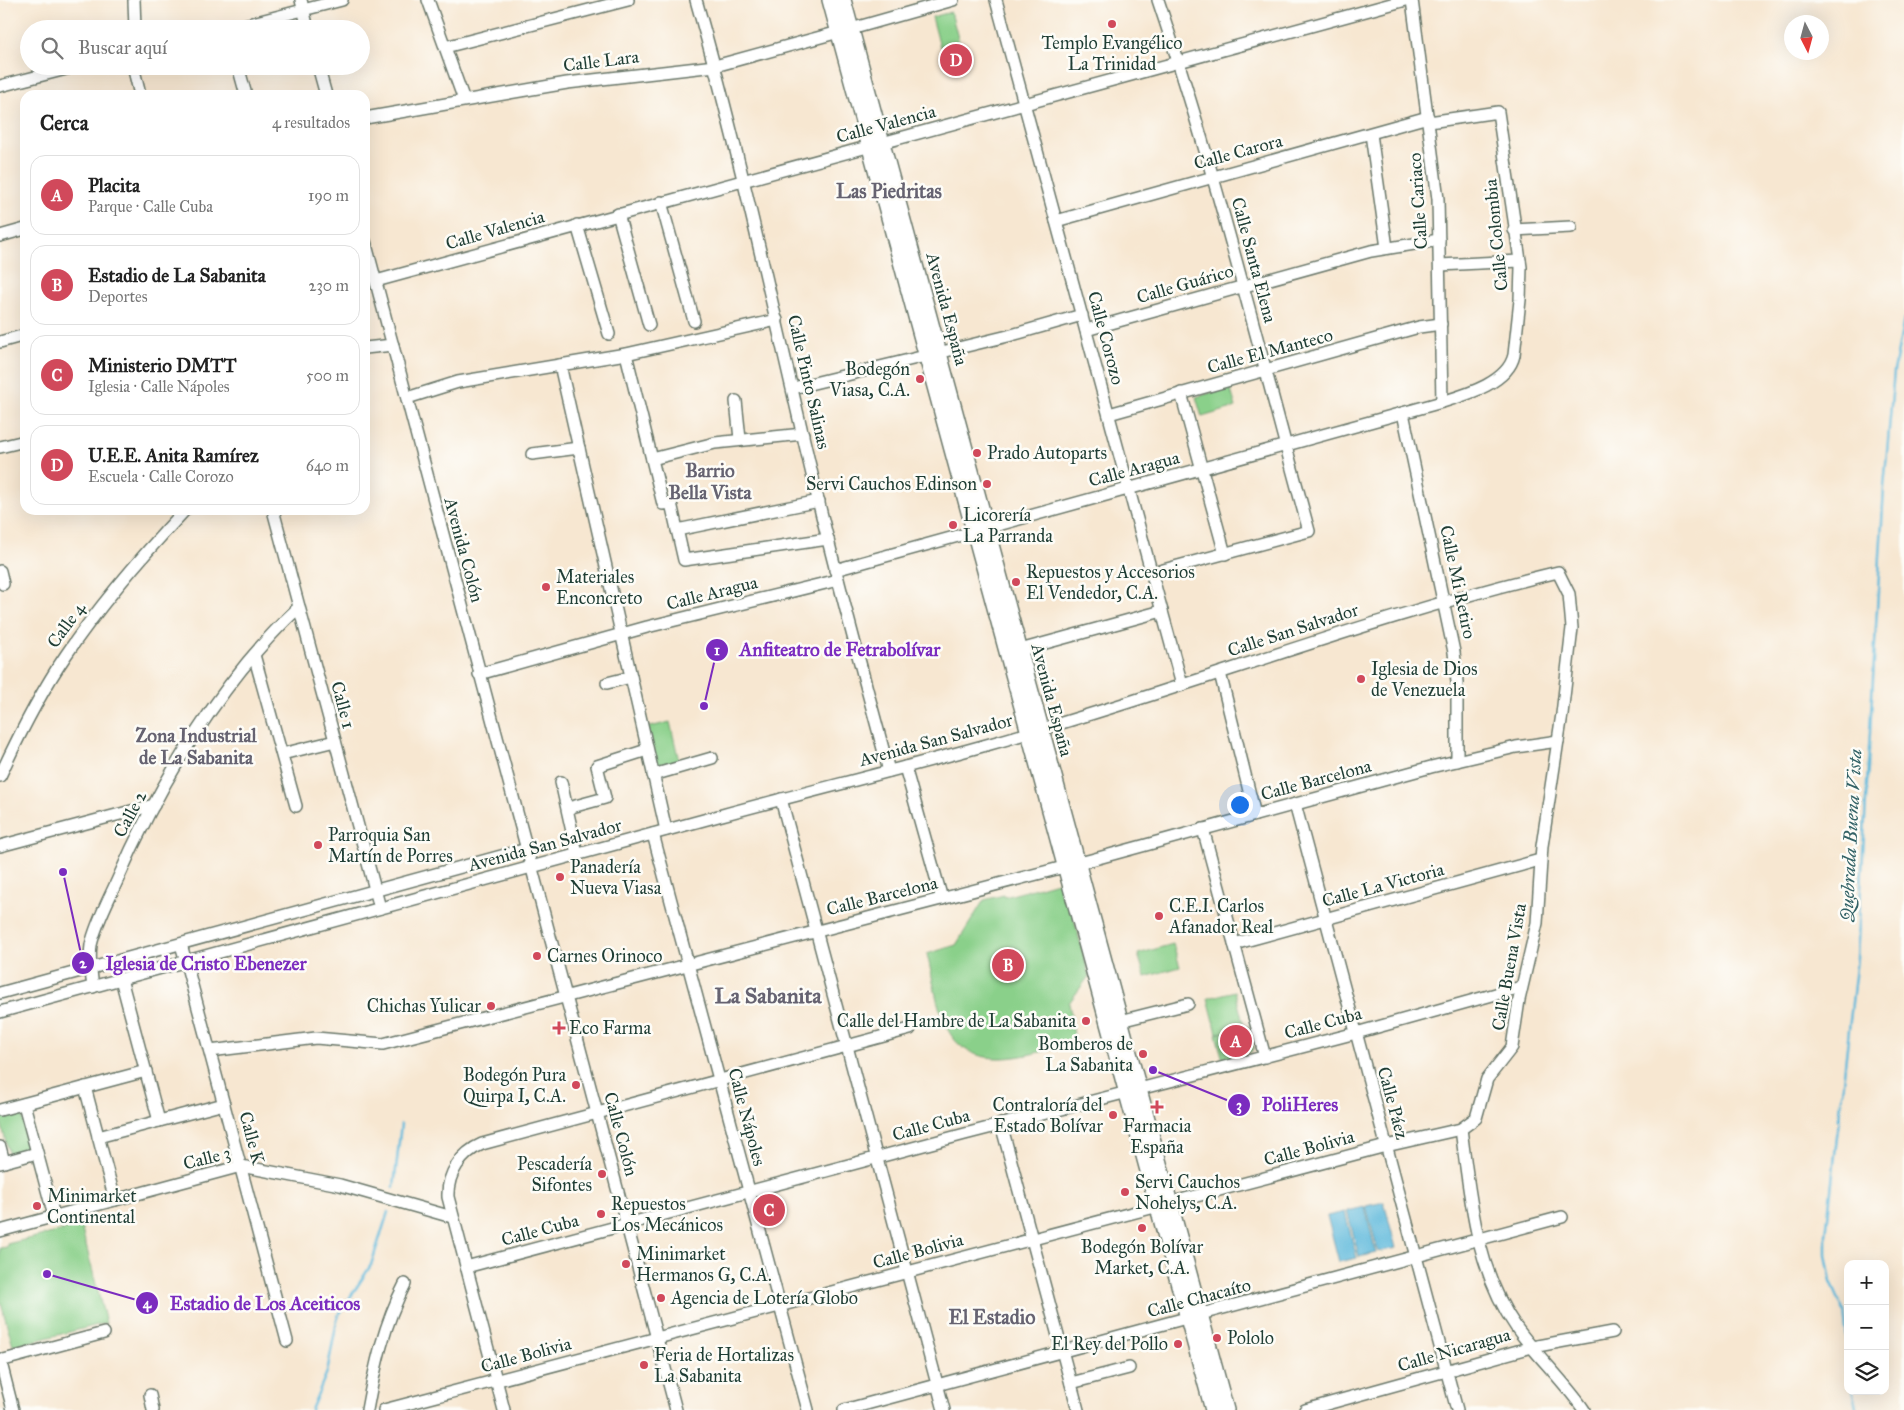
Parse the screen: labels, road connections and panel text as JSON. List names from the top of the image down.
{
  "streets": {
    "main road": ["Avenida España"],
    "street": [
      "Calle Lara",
      "Calle Valencia",
      "Calle Carora",
      "Calle Cariaco",
      "Calle Colombia",
      "Calle Santa Elena",
      "Calle Guárico",
      "Calle Corozo",
      "Calle El Manteco",
      "Calle Pinto Salinas",
      "Calle Aragua",
      "Avenida Colón",
      "Calle Mi Retiro",
      "Calle 4",
      "Calle San Salvador",
      "Calle 1",
      "Avenida San Salvador",
      "Calle Barcelona",
      "Calle 2",
      "Calle La Victoria",
      "Calle Buena Vista",
      "Calle Cuba",
      "Calle Páez",
      "Calle Nápoles",
      "Calle Colón",
      "Calle K",
      "Calle Bolivia",
      "Calle 3",
      "Calle Chacaíto",
      "Calle Nicaragua"
    ]
  },
  "crossings": [
    ["Calle Lara", "Avenida España"],
    ["Calle Lara", "Calle Pinto Salinas"],
    ["Calle Valencia", "Calle Santa Elena"],
    ["Calle Valencia", "Avenida España"],
    ["Calle Valencia", "Calle Corozo"],
    ["Calle Valencia", "Calle Pinto Salinas"],
    ["Calle Valencia", "Avenida Colón"],
    ["Calle Carora", "Calle Cariaco"],
    ["Calle Carora", "Calle Colombia"],
    ["Calle Carora", "Calle Santa Elena"],
    ["Calle Carora", "Calle Corozo"],
    ["Calle Cariaco", "Calle Colombia"],
    ["Calle Cariaco", "Calle Guárico"],
    ["Calle Cariaco", "Calle El Manteco"],
    ["Calle Cariaco", "Calle Aragua"],
    ["Calle Colombia", "Calle Aragua"],
    ["Calle Santa Elena", "Calle Guárico"],
    ["Calle Santa Elena", "Calle El Manteco"],
    ["Calle Santa Elena", "Calle Aragua"],
    ["Calle Guárico", "Calle Corozo"],
    ["Avenida España", "Calle Aragua"],
    ["Avenida España", "Calle San Salvador"],
    ["Avenida España", "Avenida San Salvador"],
    ["Avenida España", "Calle Barcelona"],
    ["Avenida España", "Calle Cuba"],
    ["Avenida España", "Calle Bolivia"],
    ["Avenida España", "Calle Chacaíto"],
    ["Calle Corozo", "Calle El Manteco"],
    ["Calle Corozo", "Calle Aragua"],
    ["Calle Corozo", "Calle San Salvador"],
    ["Calle Pinto Salinas", "Calle Aragua"],
    ["Calle Pinto Salinas", "Avenida San Salvador"],
    ["Calle Aragua", "Avenida Colón"],
    ["Calle Aragua", "Calle Mi Retiro"],
    ["Avenida Colón", "Avenida San Salvador"],
    ["Avenida Colón", "Calle Colón"],
    ["Calle Mi Retiro", "Calle San Salvador"],
    ["Calle Mi Retiro", "Calle Barcelona"],
    ["Calle San Salvador", "Avenida San Salvador"],
    ["Calle San Salvador", "Calle Buena Vista"],
    ["Calle 1", "Avenida San Salvador"],
    ["Calle 1", "Calle 2"],
    ["Avenida San Salvador", "Calle 2"],
    ["Avenida San Salvador", "Calle Nápoles"],
    ["Avenida San Salvador", "Calle Colón"],
    ["Avenida San Salvador", "Calle K"],
    ["Calle Barcelona", "Calle Buena Vista"],
    ["Calle Barcelona", "Calle Páez"],
    ["Calle Barcelona", "Calle Nápoles"],
    ["Calle Barcelona", "Calle Colón"],
    ["Calle Barcelona", "Calle K"],
    ["Calle La Victoria", "Calle Buena Vista"],
    ["Calle La Victoria", "Calle Páez"],
    ["Calle Buena Vista", "Calle Cuba"],
    ["Calle Buena Vista", "Calle Bolivia"],
    ["Calle Cuba", "Calle Páez"],
    ["Calle Cuba", "Calle Nápoles"],
    ["Calle Cuba", "Calle Colón"],
    ["Calle Páez", "Calle Bolivia"],
    ["Calle Páez", "Calle Chacaíto"],
    ["Calle Páez", "Calle Nicaragua"],
    ["Calle Nápoles", "Calle Bolivia"],
    ["Calle Colón", "Calle Bolivia"],
    ["Calle K", "Calle 3"]
  ],
  "districts": [
    "Las Piedritas",
    "Barrio Bella Vista",
    "Zona Industrial de La Sabanita",
    "La Sabanita",
    "El Estadio"
  ],
  "water": ["Quebrada Buena Vista"],
  "places": {
    "other": [
      "Templo Evangélico La Trinidad",
      "Bodegón Viasa, C.A.",
      "Prado Autoparts",
      "Servi Cauchos Edinson",
      "Licorería La Parranda",
      "Repuestos y Accesorios El Vendedor, C.A.",
      "Materiales Enconcreto",
      "Iglesia de Dios de Venezuela",
      "Anfiteatro de Fetrabolívar",
      "Parroquia San Martín de Porres",
      "Iglesia de Cristo Ebenezer",
      "Panadería Nueva Viasa",
      "C.E.I. Carlos Afanador Real",
      "Carnes Orinoco",
      "Chichas Yulicar",
      "Calle del Hambre de La Sabanita",
      "Bomberos de La Sabanita",
      "PoliHeres",
      "Bodegón Pura Quirpa I, C.A.",
      "Contraloría del Estado Bolívar",
      "Pescadería Sifontes",
      "Servi Cauchos Nohelys, C.A.",
      "Minimarket Continental",
      "Repuestos Los Mecánicos",
      "Bodegón Bolívar Market, C.A.",
      "Minimarket Hermanos G, C.A.",
      "Estadio de Los Aceiticos",
      "Agencia de Lotería Globo",
      "Pololo",
      "El Rey del Pollo",
      "Feria de Hortalizas La Sabanita"
    ],
    "health": ["Eco Farma", "Farmacia España"]
  },
  "north": "bottom",
  "page": {
    "search": "Buscar aquí",
    "pins": [
      "D",
      "B",
      "A",
      "C"
    ],
    "heading": ["Cerca", "4 resultados"],
    "list": [
      {
        "mark": "A",
        "name": "Placita",
        "note": "Parque · Calle Cuba",
        "value": "190 m"
      },
      {
        "mark": "B",
        "name": "Estadio de La Sabanita",
        "note": "Deportes",
        "value": "230 m"
      },
      {
        "mark": "C",
        "name": "Ministerio DMTT",
        "note": "Iglesia · Calle Nápoles",
        "value": "500 m"
      },
      {
        "mark": "D",
        "name": "U.E.E. Anita Ramírez",
        "note": "Escuela · Calle Corozo",
        "value": "640 m"
      }
    ],
    "map_buttons": ["+", "−"]
  }
}
